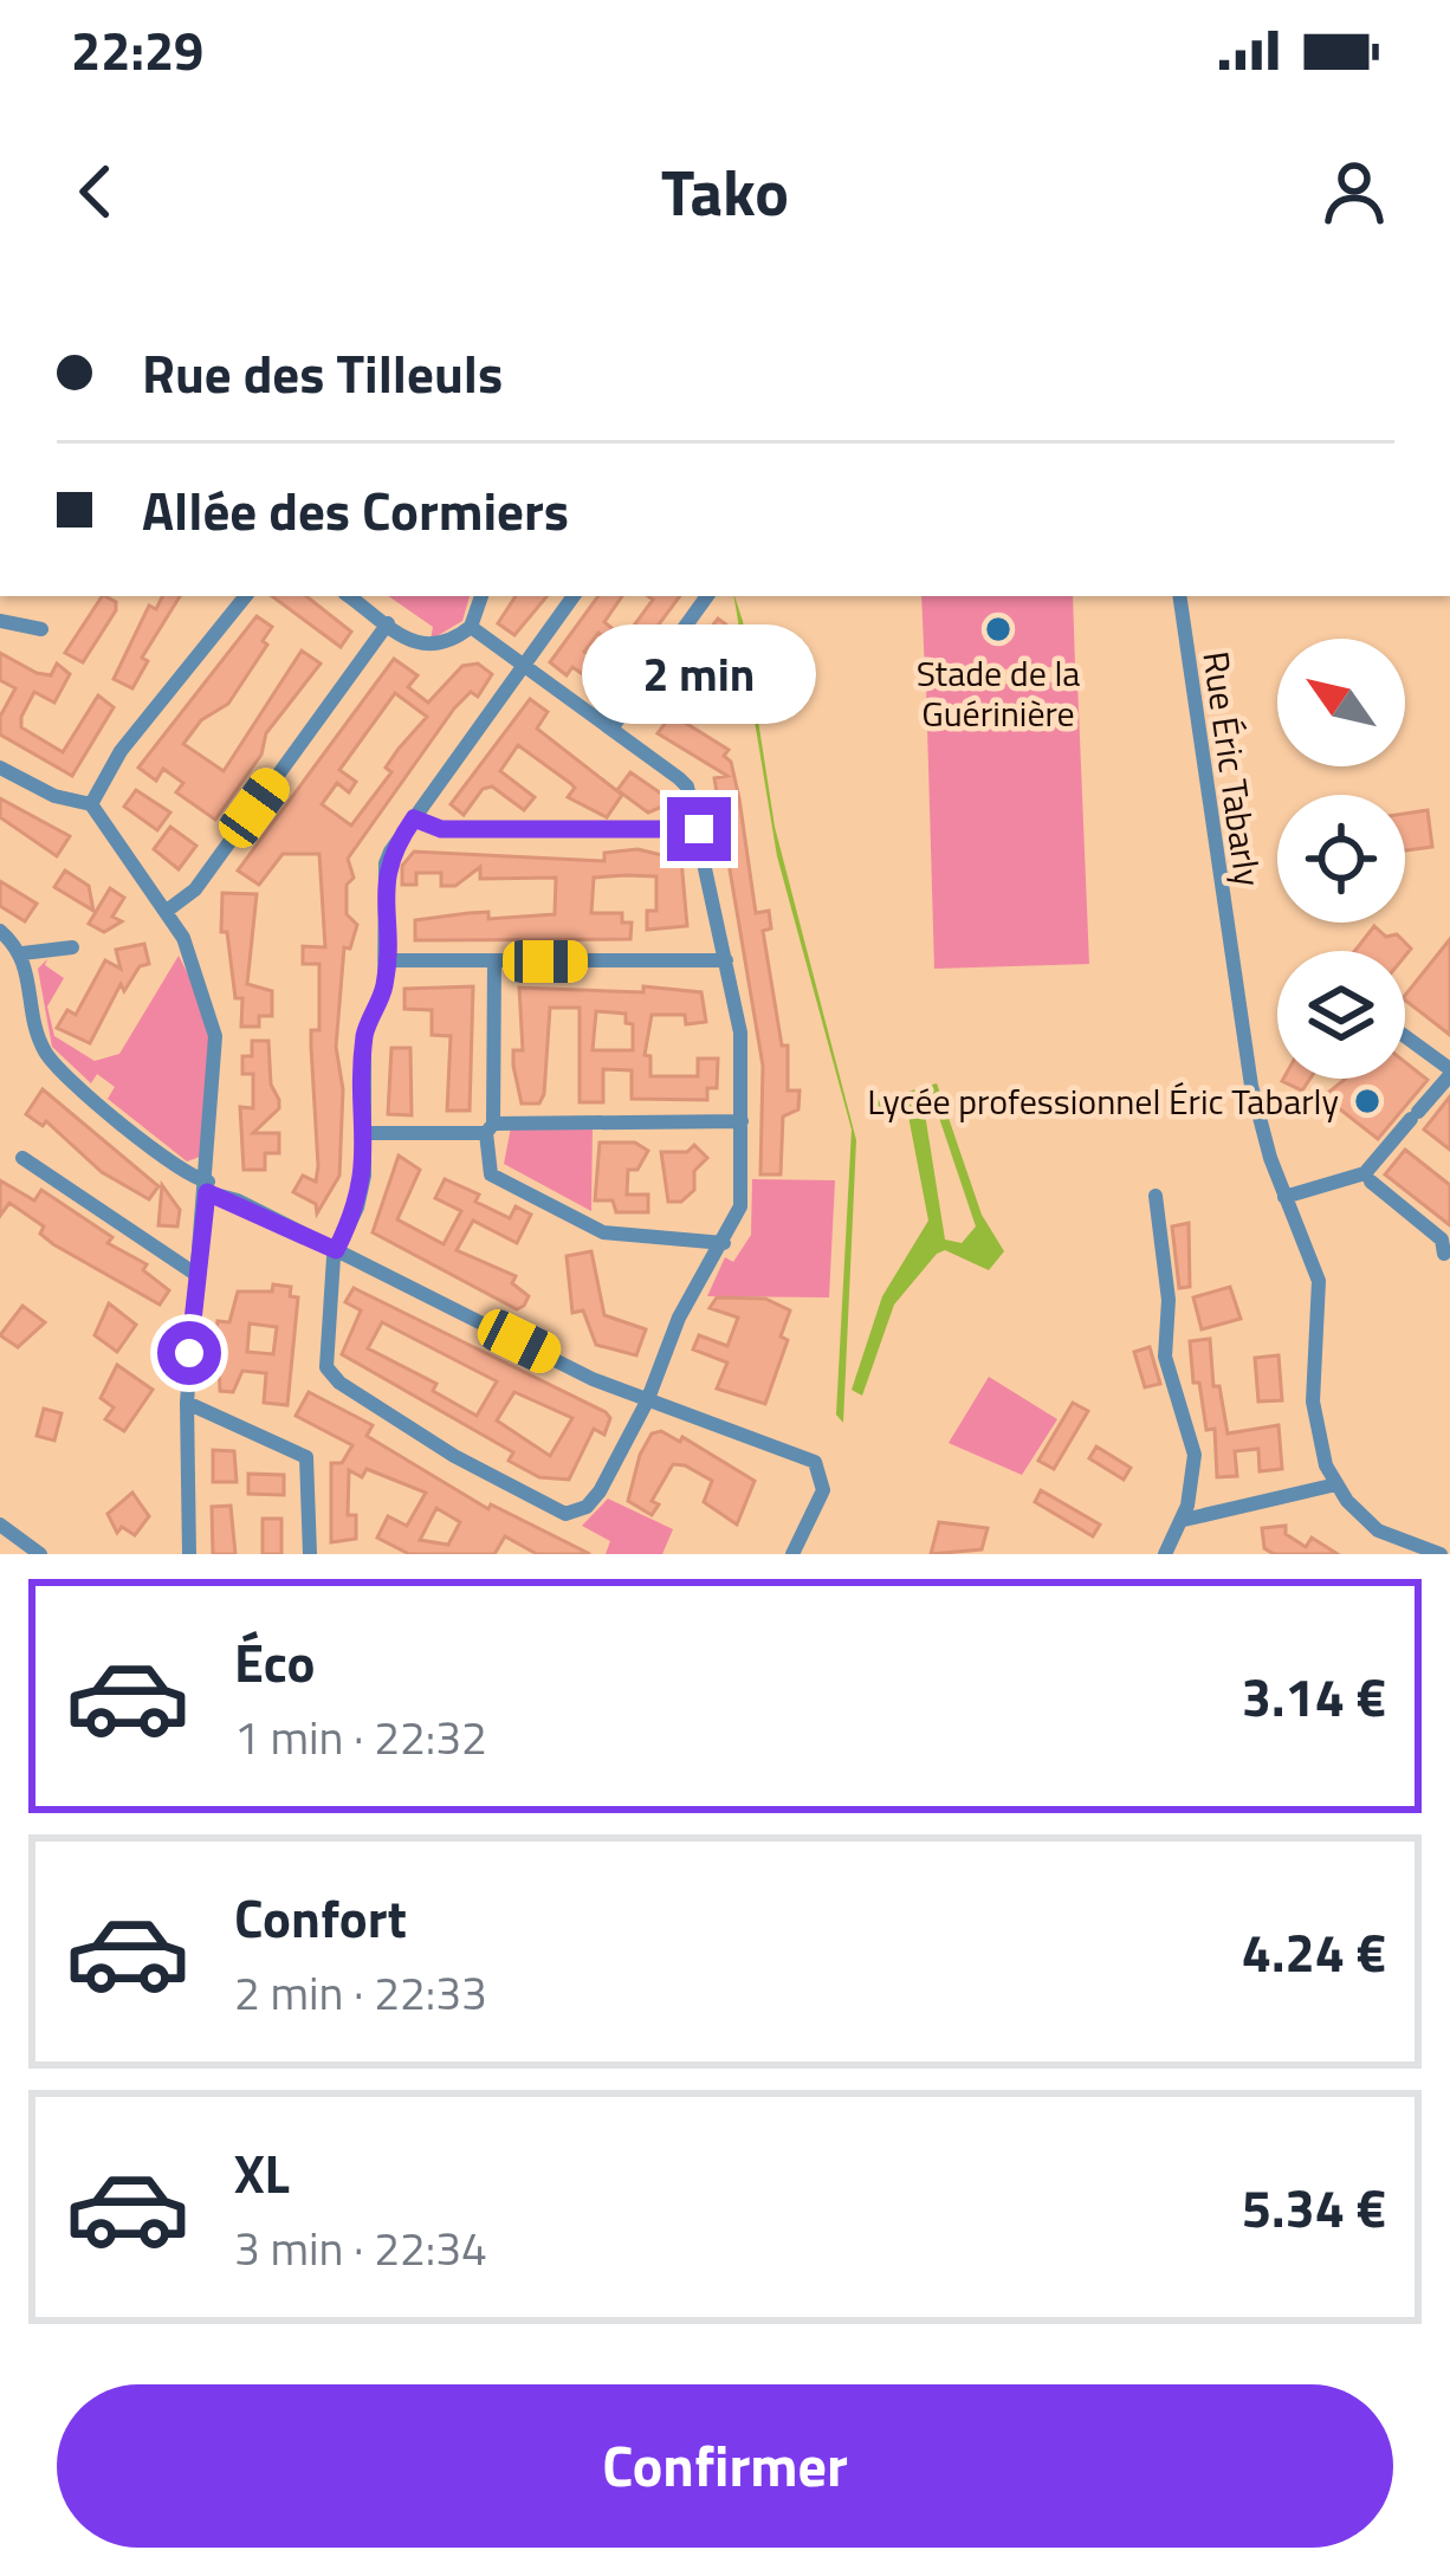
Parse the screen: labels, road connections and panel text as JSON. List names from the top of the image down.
{
  "streets": {
    "street": ["Rue Éric Tabarly"]
  },
  "places": ["Stade de la Guérinière", "Lycée professionnel Éric Tabarly"],
  "north": "top left",
  "page": {
    "status": "22:29",
    "header": "Tako",
    "banner": ["Rue des Tilleuls", "Allée des Cormiers"],
    "bubble": "2 min",
    "list": [
      {
        "name": "Éco",
        "note": "1 min · 22:32",
        "value": "3.14 €"
      },
      {
        "name": "Confort",
        "note": "2 min · 22:33",
        "value": "4.24 €"
      },
      {
        "name": "XL",
        "note": "3 min · 22:34",
        "value": "5.34 €"
      }
    ],
    "buttons": "Confirmer"
  }
}
